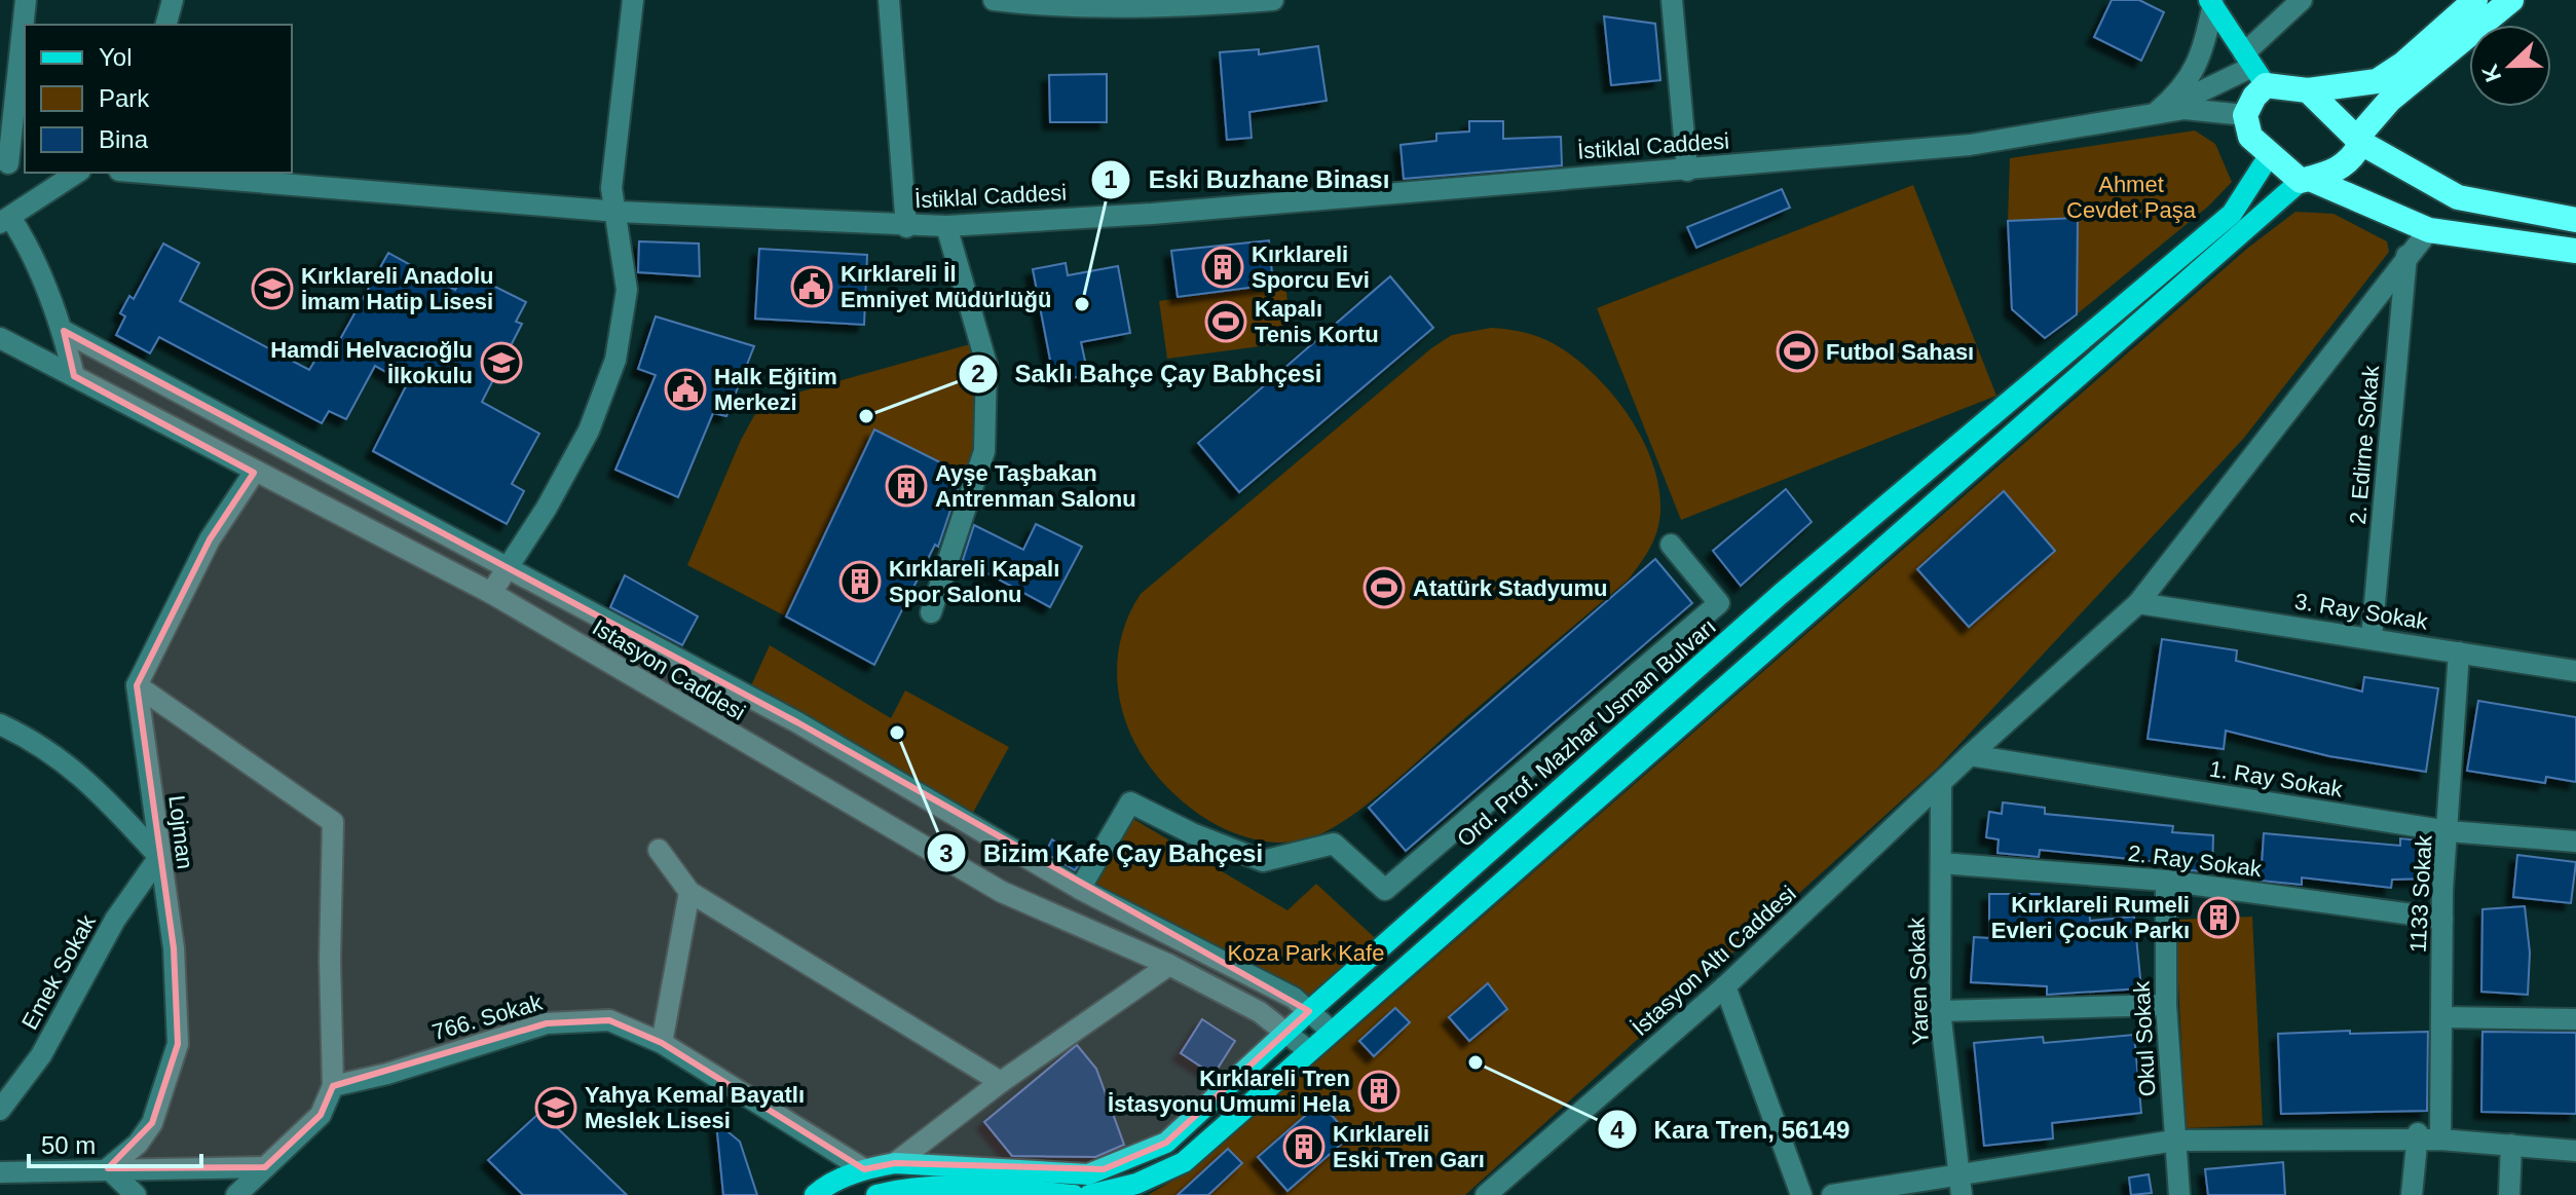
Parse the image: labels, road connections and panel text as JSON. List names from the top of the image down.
{
  "streets": {
    "main road": ["Ord. Prof. Mazhar Usman Bulvarı"],
    "street": [
      "İstiklal Caddesi",
      "2. Edirne Sokak",
      "3. Ray Sokak",
      "Istasyon Caddesi",
      "1. Ray Sokak",
      "Lojman",
      "2. Ray Sokak",
      "1133 Sokak",
      "İstasyon Altı Caddesi",
      "Emek Sokak",
      "Yaren Sokak",
      "766. Sokak",
      "Okul Sokak"
    ]
  },
  "crossings": [
    ["2. Edirne Sokak", "3. Ray Sokak"],
    ["2. Edirne Sokak", "İstasyon Altı Caddesi"],
    ["3. Ray Sokak", "1133 Sokak"],
    ["3. Ray Sokak", "İstasyon Altı Caddesi"],
    ["Istasyon Caddesi", "Ord. Prof. Mazhar Usman Bulvarı"],
    ["Ord. Prof. Mazhar Usman Bulvarı", "766. Sokak"],
    ["1. Ray Sokak", "1133 Sokak"],
    ["1. Ray Sokak", "İstasyon Altı Caddesi"],
    ["Lojman", "Emek Sokak"],
    ["2. Ray Sokak", "1133 Sokak"],
    ["2. Ray Sokak", "Yaren Sokak"],
    ["2. Ray Sokak", "Okul Sokak"],
    ["İstasyon Altı Caddesi", "Yaren Sokak"]
  ],
  "parks": ["Ahmet Cevdet Paşa", "Koza Park Kafe"],
  "places": {
    "building": [
      "Kırklareli Sporcu Evi",
      "Ayşe Taşbakan Antrenman Salonu",
      "Kırklareli Kapalı Spor Salonu",
      "Kırklareli Rumeli Evleri Çocuk Parkı",
      "Kırklareli Tren İstasyonu Umumi Hela",
      "Kırklareli Eski Tren Garı"
    ],
    "public building": ["Kırklareli İl Emniyet Müdürlüğü", "Halk Eğitim Merkezi"],
    "school or university": ["Kırklareli Anadolu İmam Hatip Lisesi", "Hamdi Helvacıoğlu İlkokulu", "Yahya Kemal Bayatlı Meslek Lisesi"],
    "other": [
      "Eski Buzhane Binası",
      "Saklı Bahçe Çay Babhçesi",
      "Bizim Kafe Çay Bahçesi",
      "Kara Tren, 56149"
    ],
    "sports": ["Kapalı Tenis Kortu", "Futbol Sahası", "Atatürk Stadyumu"]
  },
  "legend": ["Yol", "Park", "Bina"],
  "scale_bar": "50 m",
  "north": "left"
}
